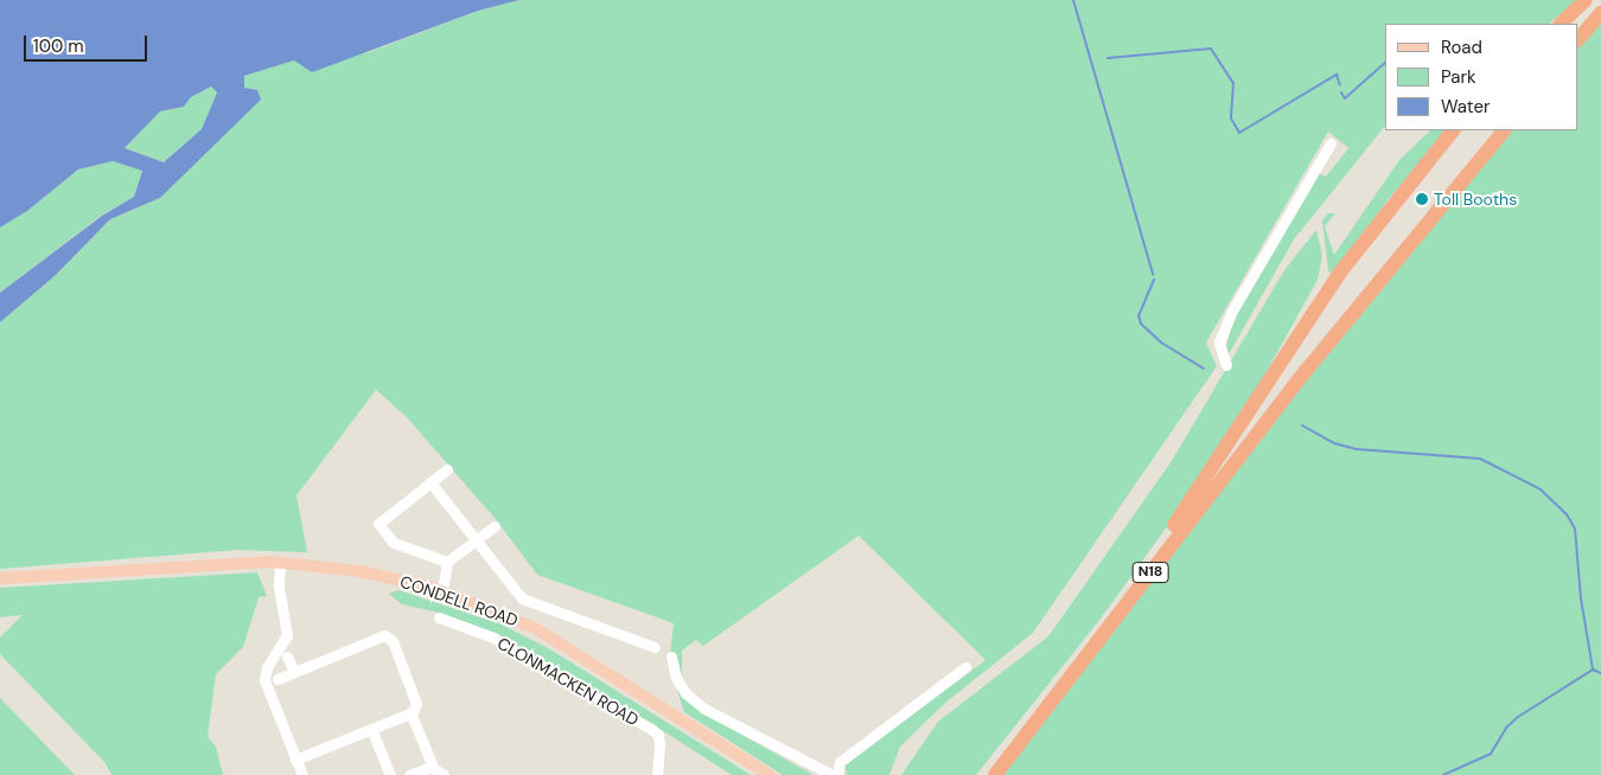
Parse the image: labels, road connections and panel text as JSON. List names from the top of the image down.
{
  "streets": {
    "highway": ["N18"],
    "main road": ["CONDELL ROAD"],
    "street": ["CLONMACKEN ROAD"]
  },
  "places": ["Toll Booths"],
  "legend": ["Road", "Park", "Water"],
  "scale_bar": "100 m"
}
